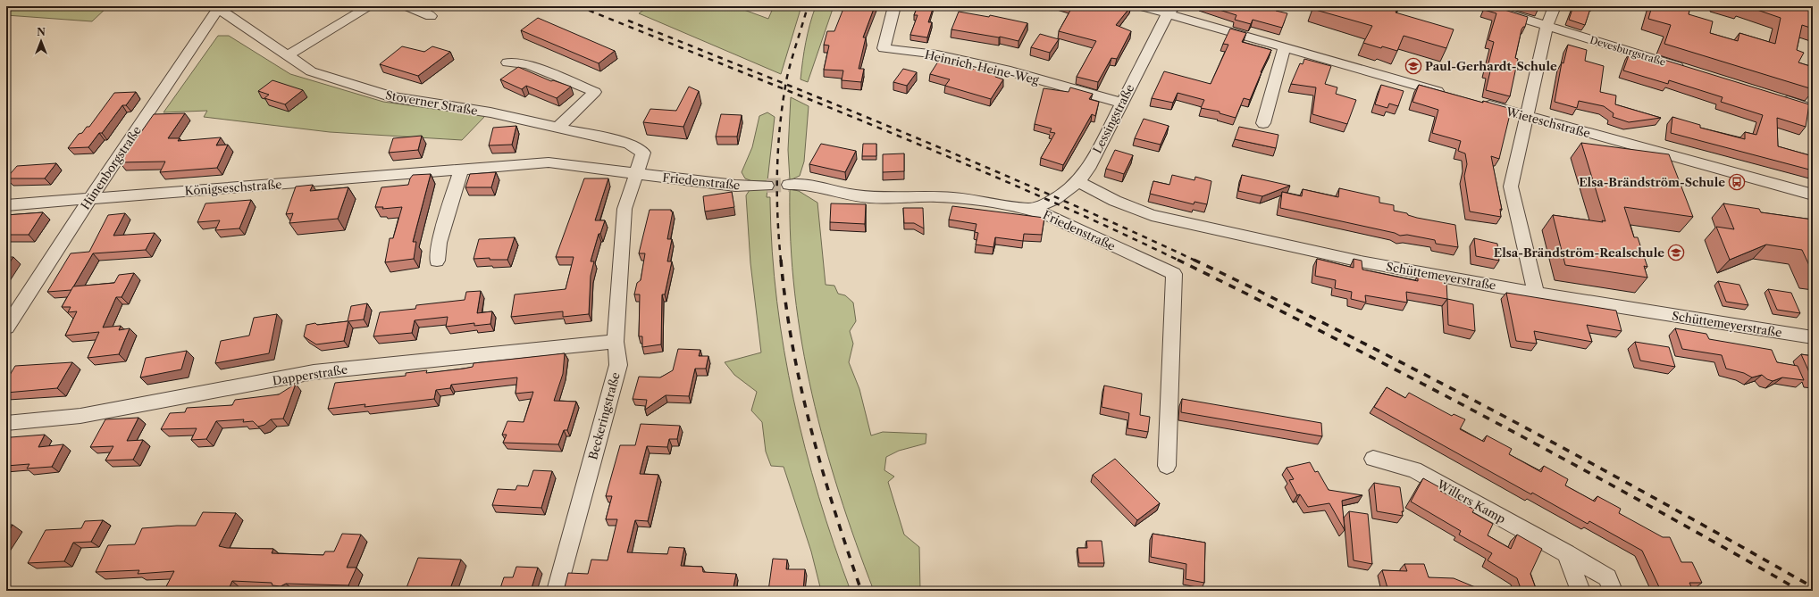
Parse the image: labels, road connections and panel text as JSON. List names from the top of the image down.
{
  "streets": {
    "street": [
      "Devesburgstraße",
      "Heinrich-Heine-Weg",
      "Stoverner Straße",
      "Lessingstraße",
      "Wieteschstraße",
      "Hünenborgstraße",
      "Friedenstraße",
      "Königseschstraße",
      "Schüttemeyerstraße",
      "Dapperstraße",
      "Beckeringstraße",
      "Willers Kamp"
    ]
  },
  "crossings": [
    ["Heinrich-Heine-Weg", "Lessingstraße"],
    ["Stoverner Straße", "Hünenborgstraße"],
    ["Stoverner Straße", "Friedenstraße"],
    ["Stoverner Straße", "Königseschstraße"],
    ["Stoverner Straße", "Beckeringstraße"],
    ["Lessingstraße", "Friedenstraße"],
    ["Lessingstraße", "Schüttemeyerstraße"],
    ["Hünenborgstraße", "Königseschstraße"],
    ["Friedenstraße", "Königseschstraße"],
    ["Friedenstraße", "Beckeringstraße"],
    ["Königseschstraße", "Beckeringstraße"],
    ["Dapperstraße", "Beckeringstraße"]
  ],
  "places": {
    "school or university": ["Paul-Gerhardt-Schule", "Elsa-Brändström-Realschule"],
    "bus stop": ["Elsa-Brändström-Schule"]
  },
  "north": "top"
}
